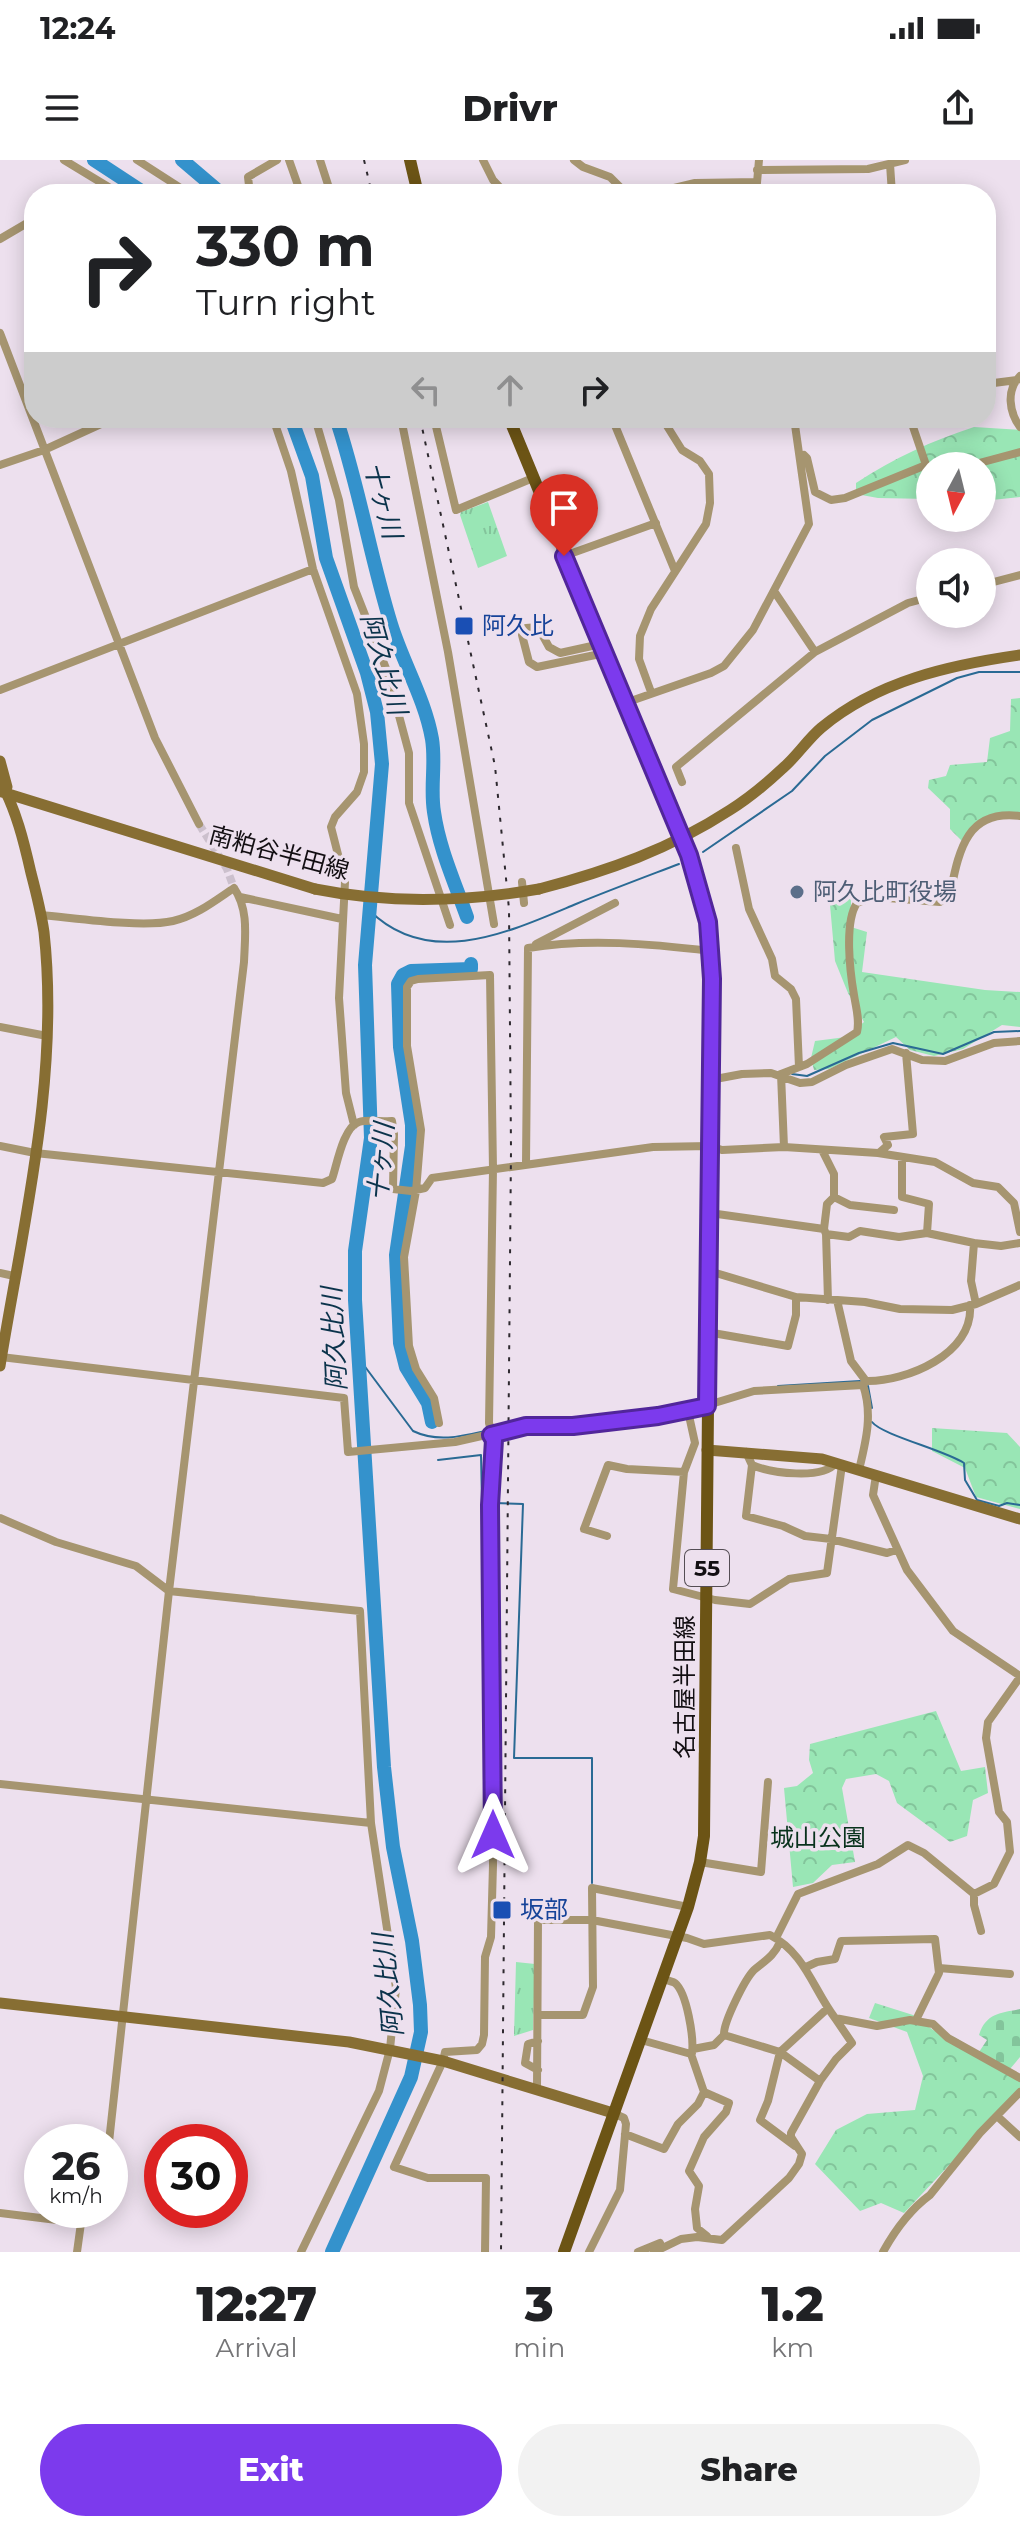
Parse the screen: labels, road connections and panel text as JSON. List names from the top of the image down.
{
  "streets": {
    "main road": ["55", "名古屋半田線"],
    "street": ["南粕谷半田線"]
  },
  "crossings": [
    ["南粕谷半田線", "名古屋半田線"]
  ],
  "water": ["十ヶ川", "阿久比川"],
  "parks": ["城山公園"],
  "places": {
    "transit": ["阿久比", "坂部"],
    "other": ["阿久比町役場"]
  },
  "north": "bottom",
  "page": {
    "status": "12:24",
    "header": "Drivr",
    "turn": ["330 m", "Turn right"],
    "speed": "26 km/h",
    "limit": "30",
    "eta": [
      "12:27",
      "Arrival",
      "3",
      "min",
      "1.2",
      "km"
    ],
    "buttons": ["Exit", "Share"]
  }
}
